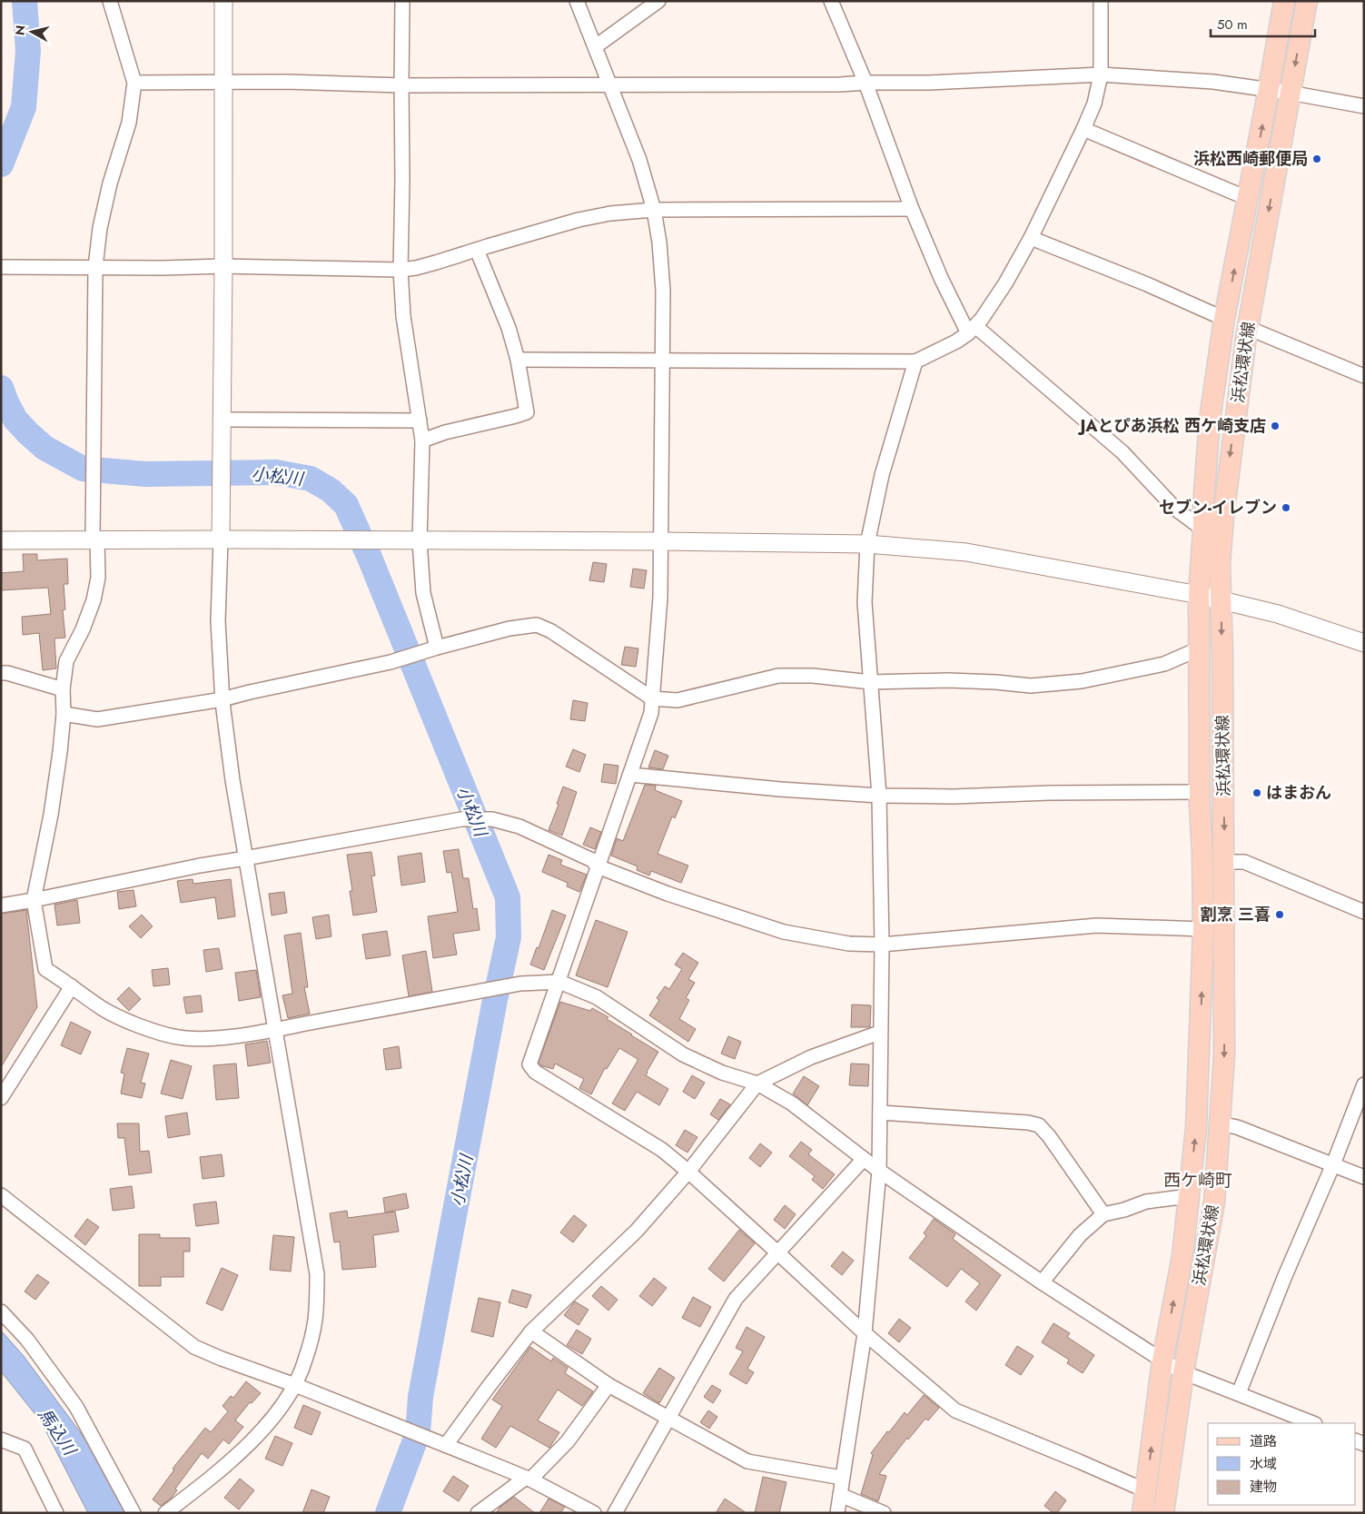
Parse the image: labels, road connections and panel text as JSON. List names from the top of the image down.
{
  "streets": {
    "main road": ["浜松環状線"]
  },
  "districts": ["西ケ崎町"],
  "water": ["小松川", "馬込川"],
  "places": [
    "浜松西崎郵便局",
    "JAとぴあ浜松 西ケ崎支店",
    "セブン-イレブン",
    "はまおん",
    "割烹 三喜"
  ],
  "legend": ["道路", "水域", "建物"],
  "scale_bar": "50 m",
  "north": "left"
}
